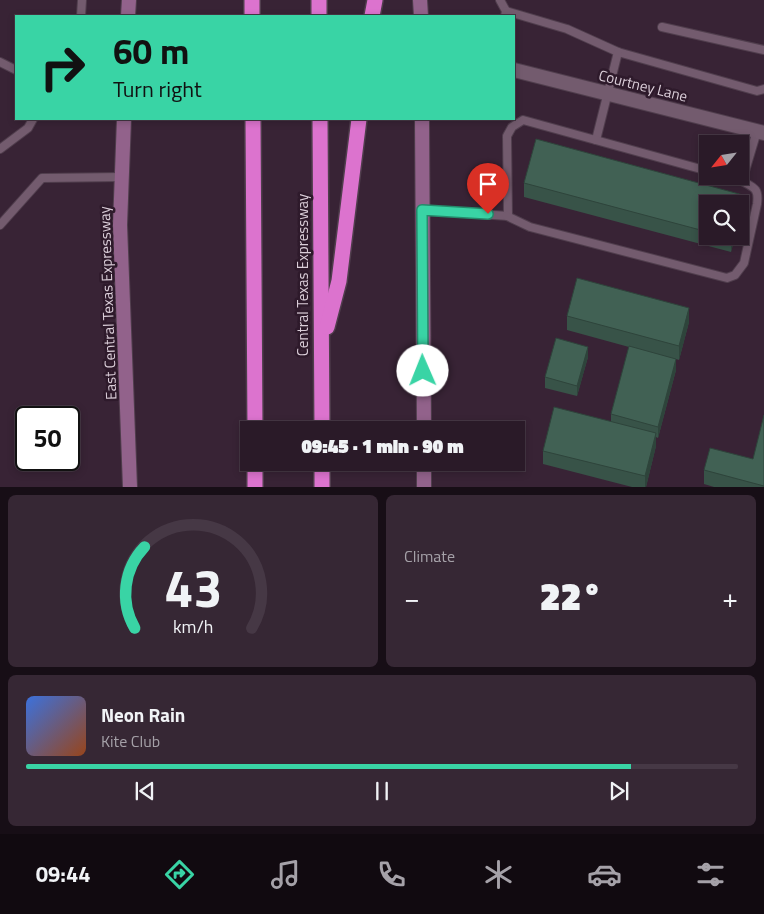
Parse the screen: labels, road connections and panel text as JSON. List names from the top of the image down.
{
  "streets": {
    "highway": ["Central Texas Expressway"],
    "main road": ["East Central Texas Expressway"],
    "street": ["Courtney Lane"]
  },
  "north": "bottom left",
  "page": {
    "turn": ["60 m", "Turn right"],
    "limit": "50",
    "trip": "09:45 · 1 min · 90 m",
    "tile": "Climate",
    "heat": ["−", "22°", "+"],
    "song": ["Neon Rain", "Kite Club"],
    "tabs": "09:44",
    "gauge": ["43", "km/h"]
  }
}
